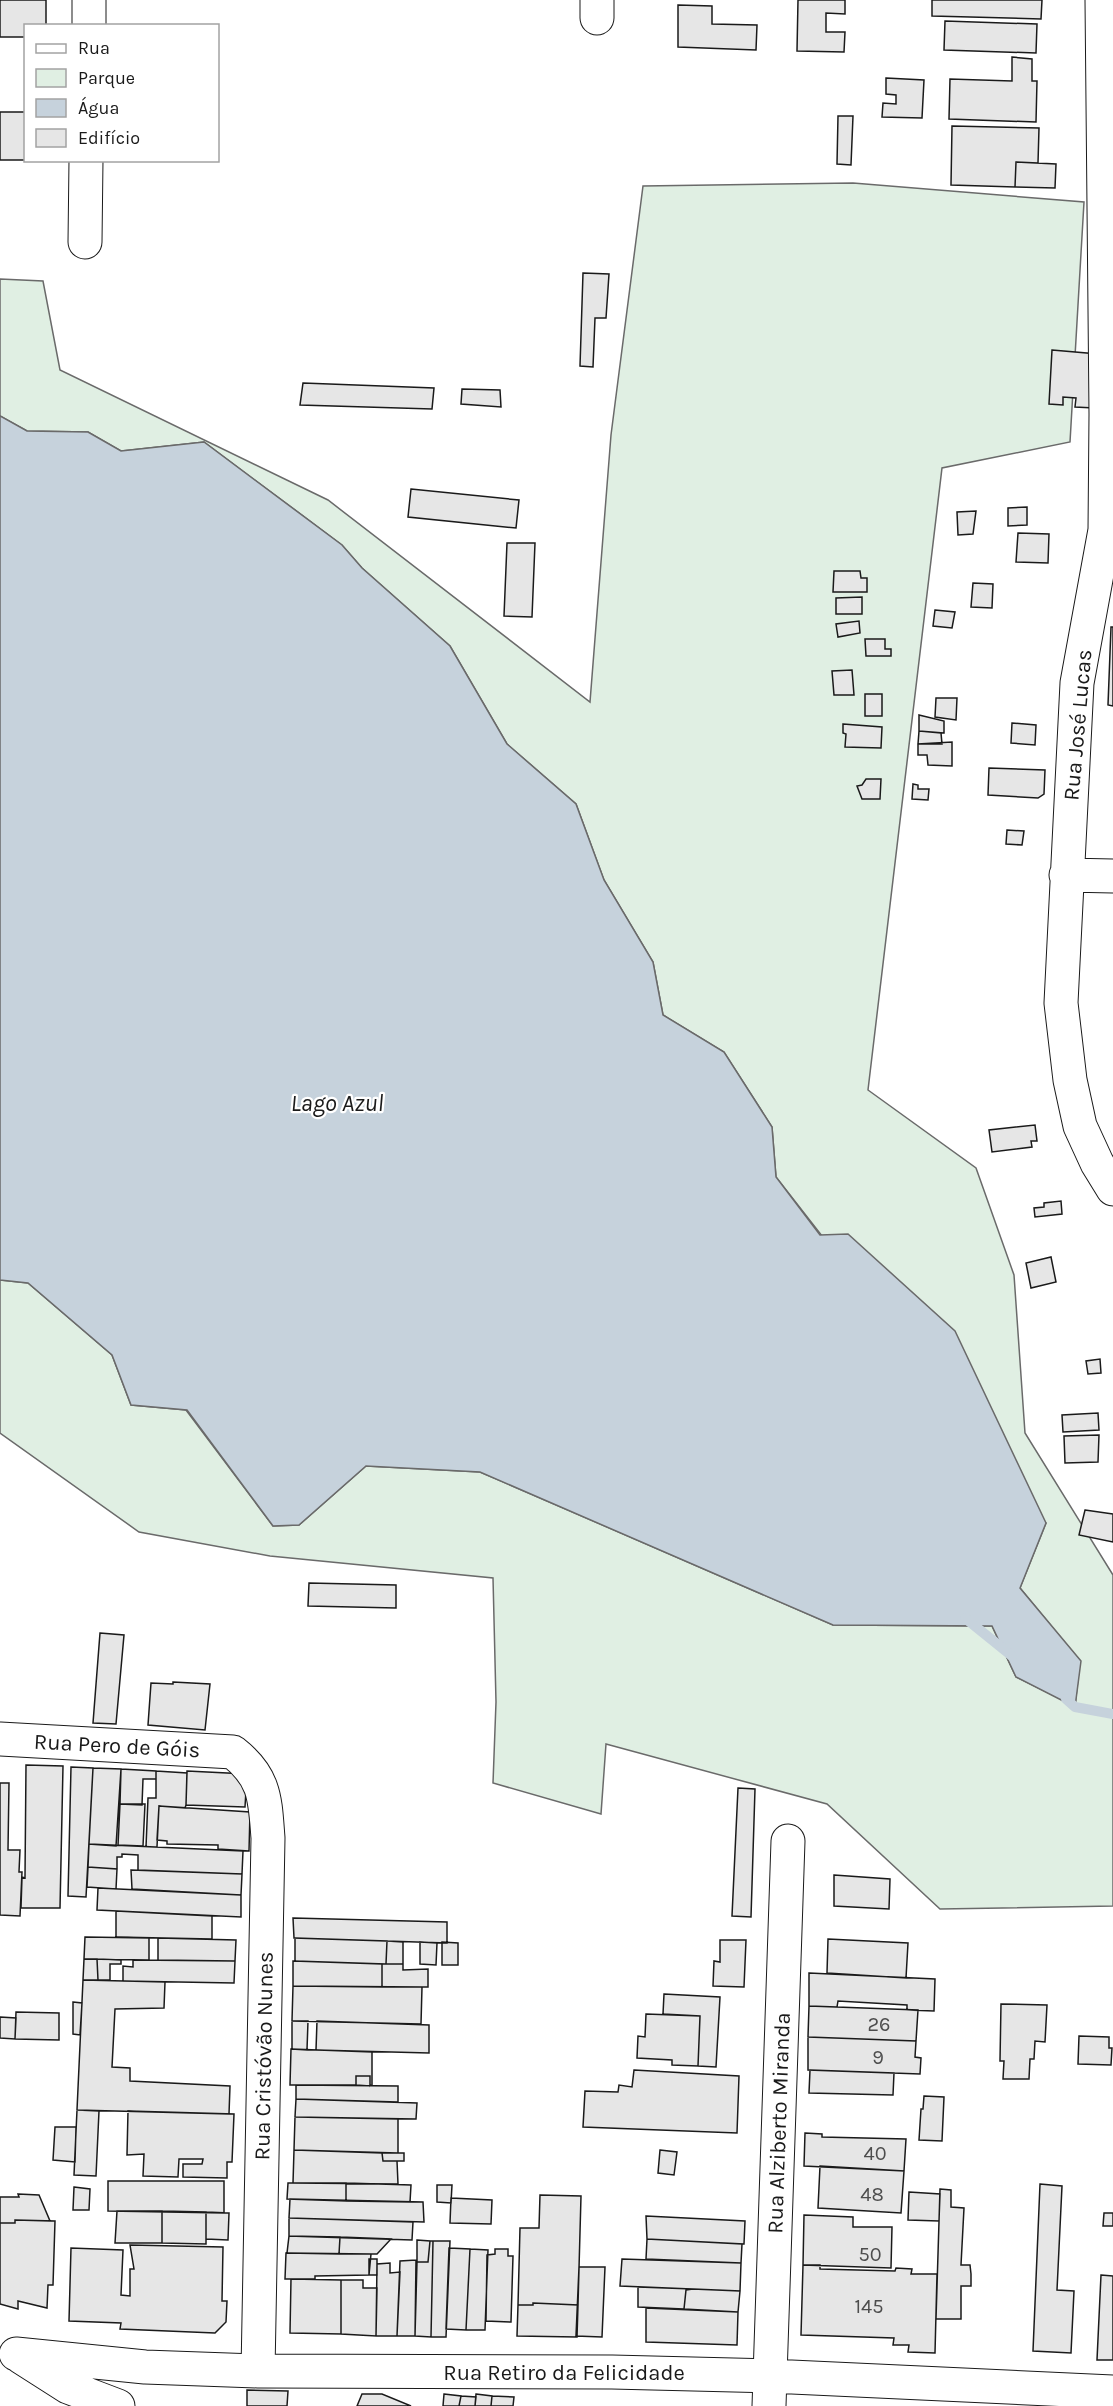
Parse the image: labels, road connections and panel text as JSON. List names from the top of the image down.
{
  "streets": {
    "street": [
      "Rua José Lucas",
      "Rua Pero de Góis",
      "Rua Cristóvão Nunes",
      "Rua Alziberto Miranda",
      "Rua Retiro da Felicidade"
    ]
  },
  "crossings": [
    ["Rua Pero de Góis", "Rua Cristóvão Nunes"],
    ["Rua Cristóvão Nunes", "Rua Retiro da Felicidade"],
    ["Rua Alziberto Miranda", "Rua Retiro da Felicidade"]
  ],
  "water": ["Lago Azul"],
  "house_numbers": [
    "26",
    "9",
    "40",
    "48",
    "50",
    "145"
  ],
  "legend": [
    "Rua",
    "Parque",
    "Água",
    "Edifício"
  ]
}
